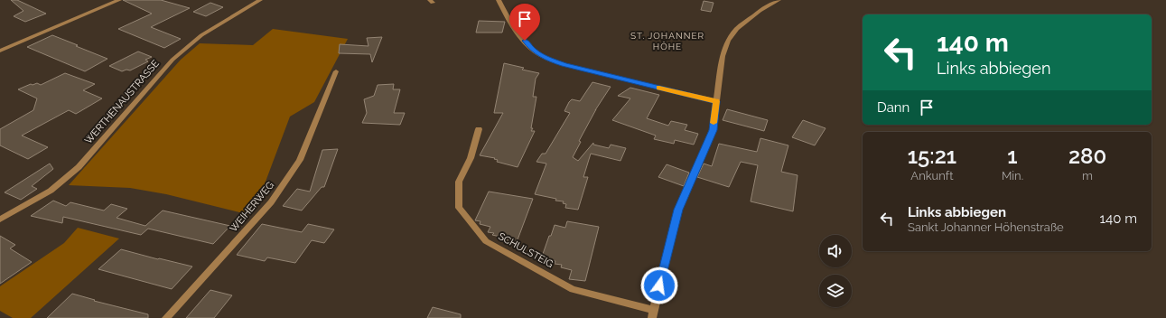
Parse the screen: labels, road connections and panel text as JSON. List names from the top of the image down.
{
  "streets": {
    "street": ["WERTHENAUSTRASSE", "WEIHERWEG", "SCHULSTEIG"]
  },
  "districts": ["ST. JOHANNER HÖHE"],
  "page": {
    "turn": ["140 m", "Links abbiegen"],
    "then": "Dann",
    "eta": [
      "15:21",
      "Ankunft",
      "1",
      "Min.",
      "280",
      "m"
    ],
    "list": [
      {
        "name": "Links abbiegen",
        "note": "Sankt Johanner Höhenstraße",
        "value": "140 m"
      }
    ]
  }
}
